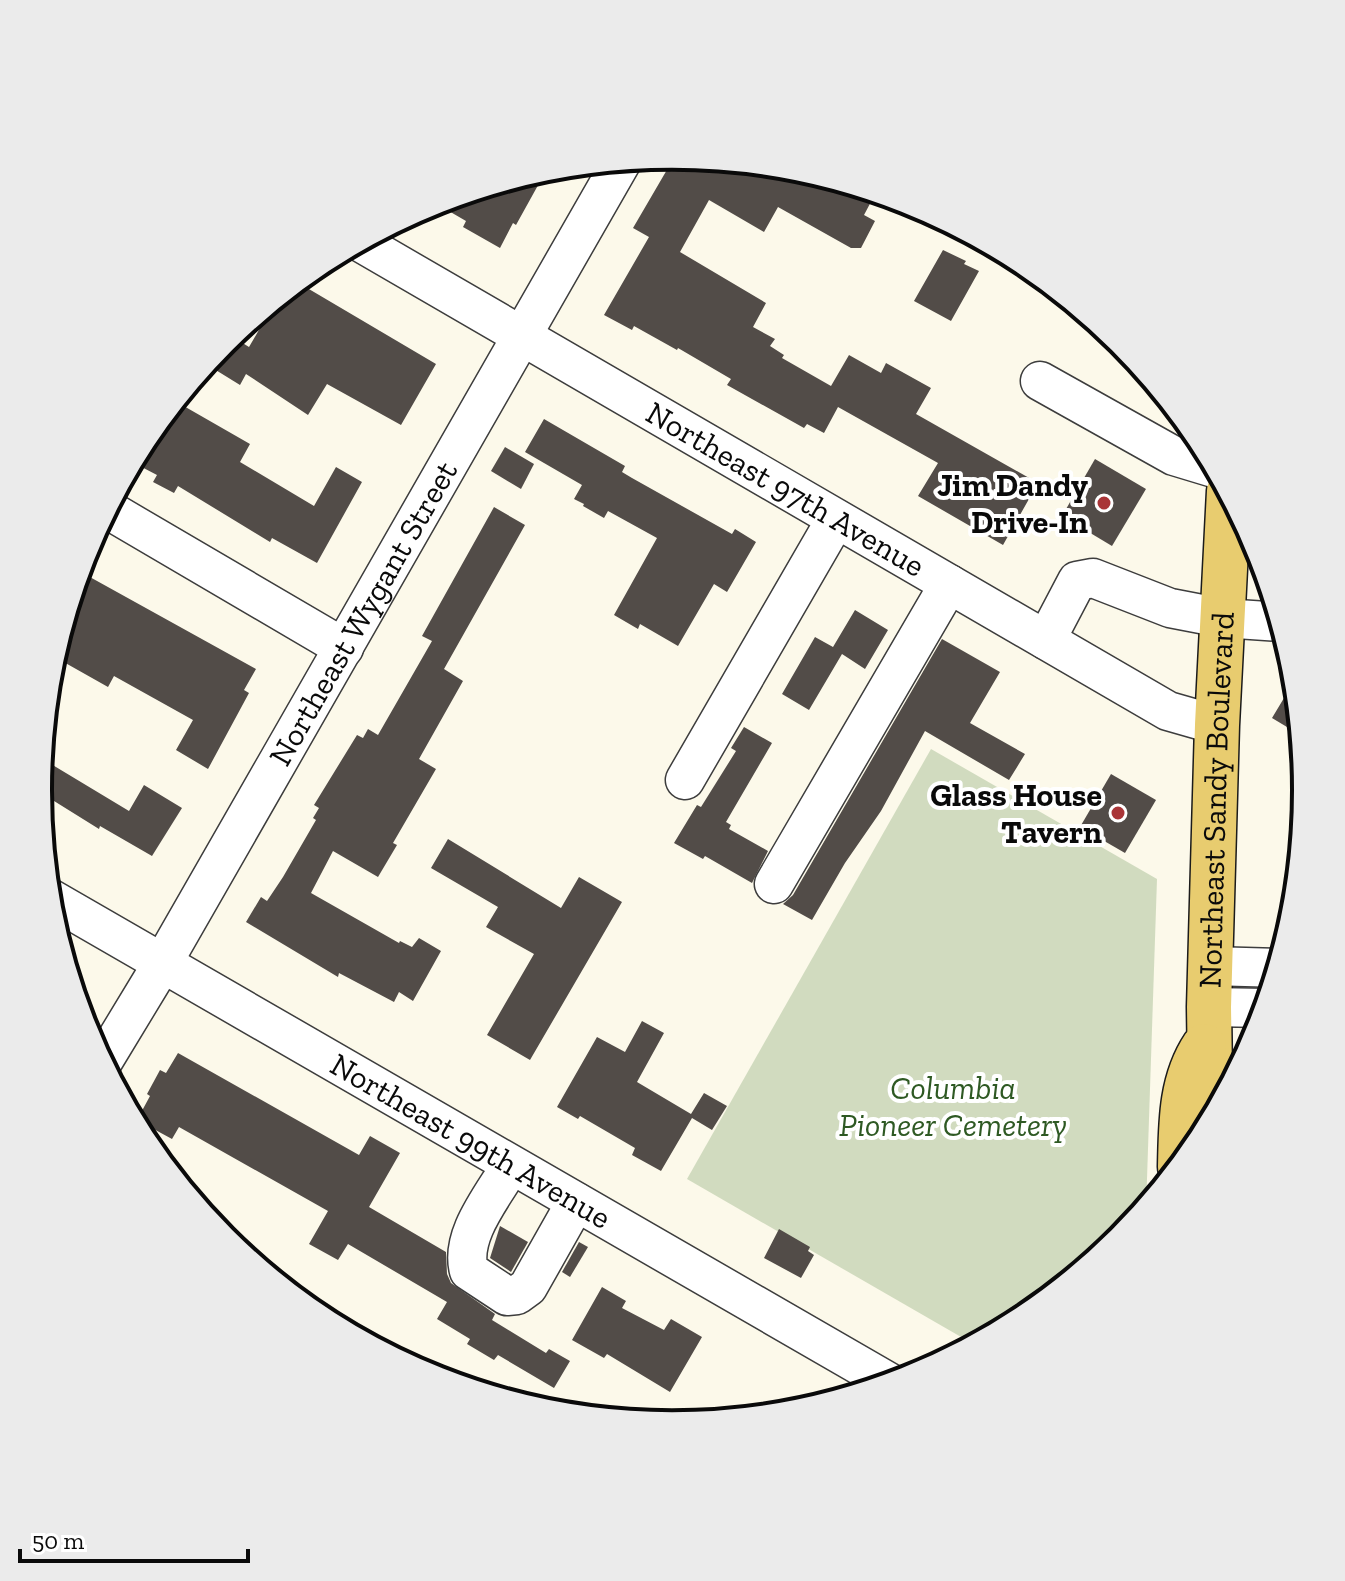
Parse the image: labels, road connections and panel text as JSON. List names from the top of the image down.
{
  "streets": {
    "main road": ["Northeast Sandy Boulevard"],
    "street": ["Northeast 97th Avenue", "Northeast Wygant Street", "Northeast 99th Avenue"]
  },
  "crossings": [
    ["Northeast 97th Avenue", "Northeast Wygant Street"],
    ["Northeast 97th Avenue", "Northeast Sandy Boulevard"],
    ["Northeast Wygant Street", "Northeast 99th Avenue"]
  ],
  "parks": ["Columbia Pioneer Cemetery"],
  "places": ["Jim Dandy Drive-In", "Glass House Tavern"],
  "scale_bar": "50 m"
}
